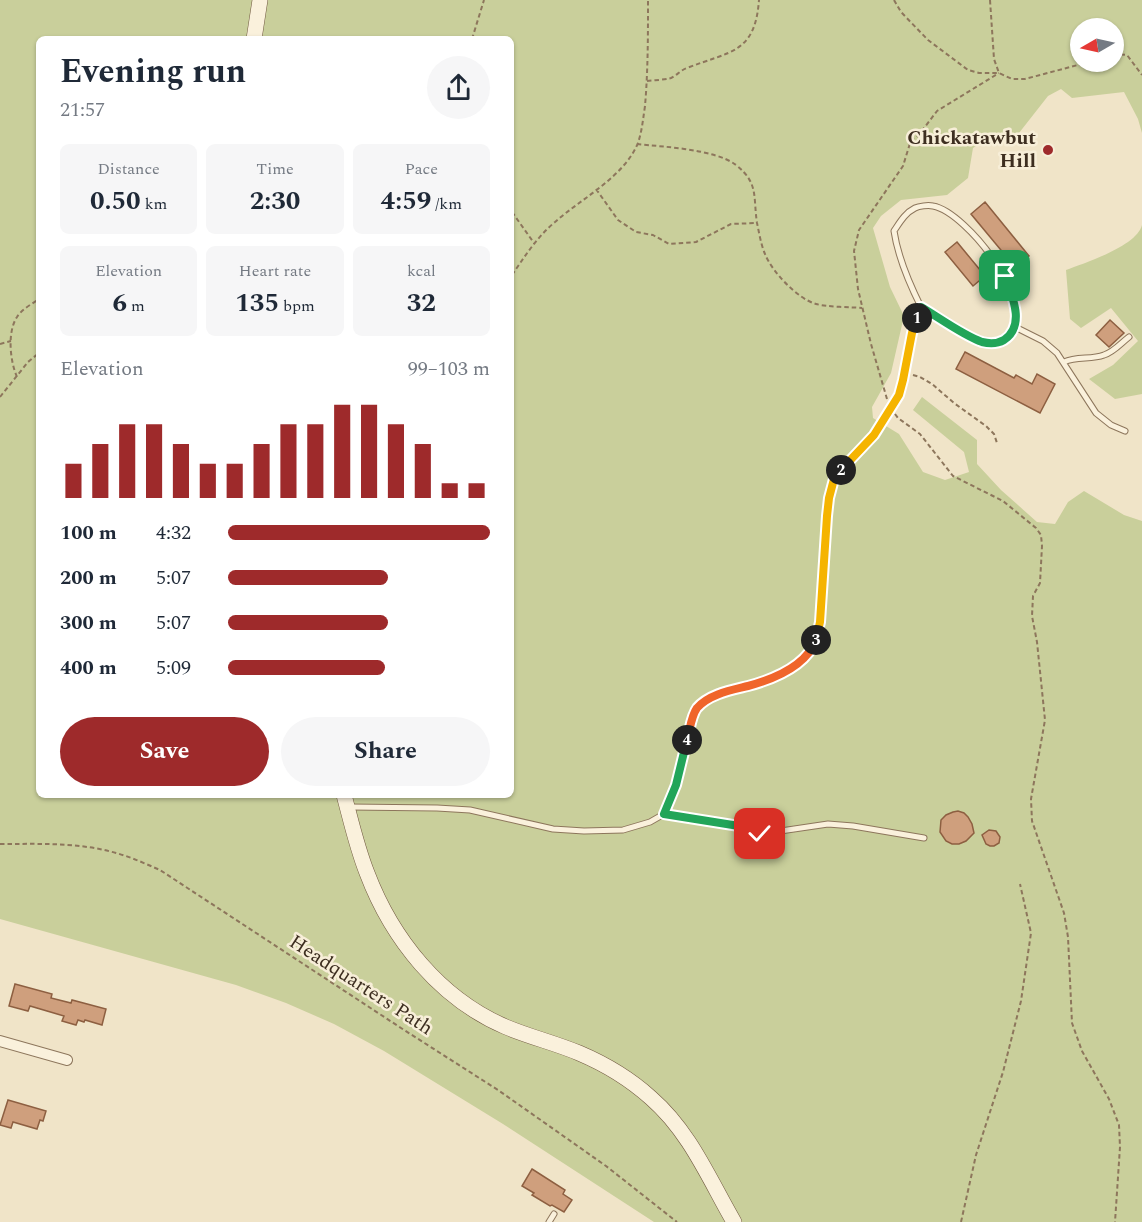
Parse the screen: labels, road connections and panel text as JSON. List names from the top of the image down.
{
  "streets": {
    "path": ["Headquarters Path"]
  },
  "places": ["Chickatawbut Hill"],
  "north": "left",
  "page": {
    "heading": ["Evening run", "21:57"],
    "stats": [
      ["Distance", "0.50 km"],
      ["Time", "2:30"],
      ["Pace", "4:59 /km"],
      ["Elevation", "6 m"],
      ["Heart rate", "135 bpm"],
      ["kcal", "32"]
    ],
    "pins": [
      "1",
      "2",
      "3",
      "4"
    ],
    "chart": ["Elevation", "99–103 m"],
    "list": [
      {
        "name": "100 m",
        "note": "4:32"
      },
      {
        "name": "200 m",
        "note": "5:07"
      },
      {
        "name": "300 m",
        "note": "5:07"
      },
      {
        "name": "400 m",
        "note": "5:09"
      }
    ],
    "buttons": ["Save", "Share"]
  }
}
